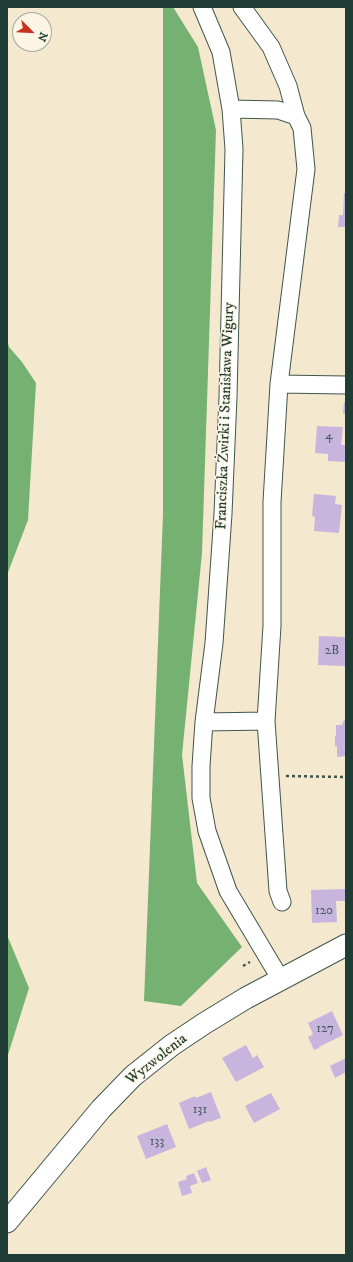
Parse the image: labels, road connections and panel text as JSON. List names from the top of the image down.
{
  "streets": {
    "street": ["Franciszka Żwirki i Stanisława Wigury", "Wyzwolenia"]
  },
  "crossings": [
    ["Franciszka Żwirki i Stanisława Wigury", "Wyzwolenia"]
  ],
  "house_numbers": [
    "4",
    "2B",
    "120",
    "127",
    "131",
    "133"
  ],
  "north": "bottom right"
}
